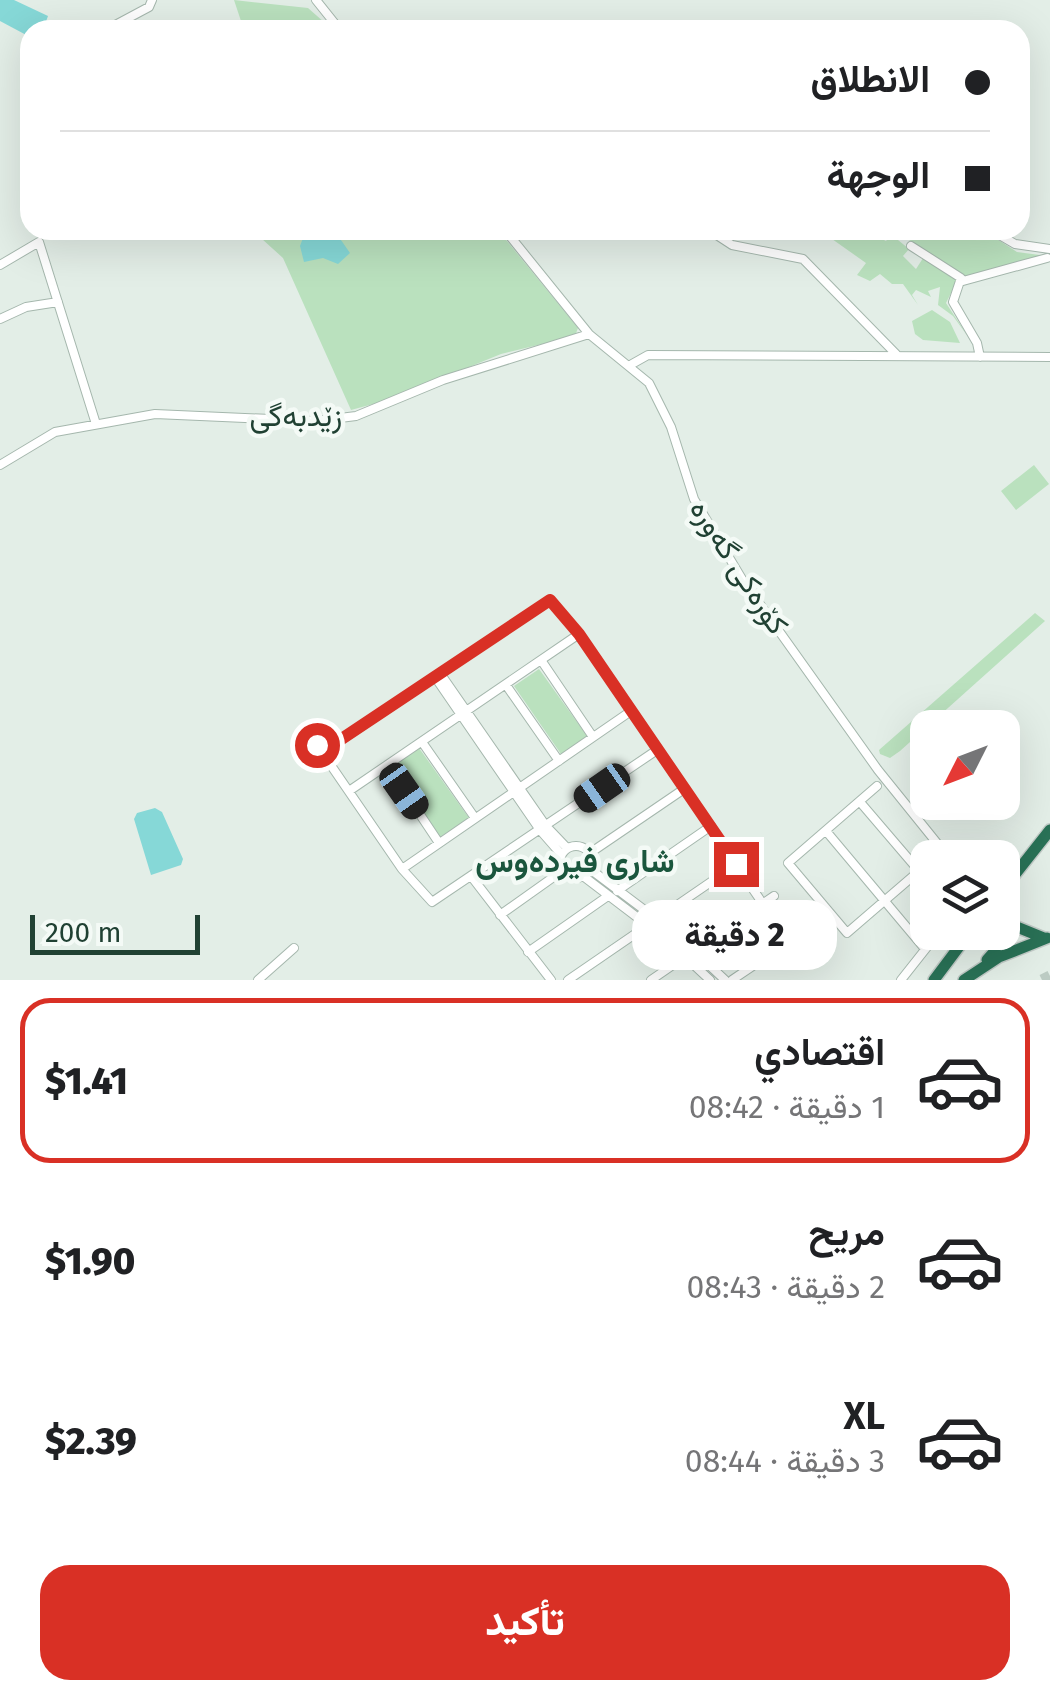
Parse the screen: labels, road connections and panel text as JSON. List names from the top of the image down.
{
  "streets": {
    "street": ["زێدبەگی", "کۆرەکی گەورە"]
  },
  "crossings": [
    ["زێدبەگی", "کۆرەکی گەورە"]
  ],
  "districts": ["شاری فیردەوس"],
  "scale_bar": "200 m",
  "north": "bottom left",
  "page": {
    "banner": ["الانطلاق", "الوجهة"],
    "bubble": "2 دقيقة",
    "scale": "200 m",
    "list": [
      {
        "name": "اقتصادي",
        "note": "1 دقيقة · 08:42",
        "value": "$1.41"
      },
      {
        "name": "مريح",
        "note": "2 دقيقة · 08:43",
        "value": "$1.90"
      },
      {
        "name": "XL",
        "note": "3 دقيقة · 08:44",
        "value": "$2.39"
      }
    ],
    "buttons": "تأكيد"
  }
}
